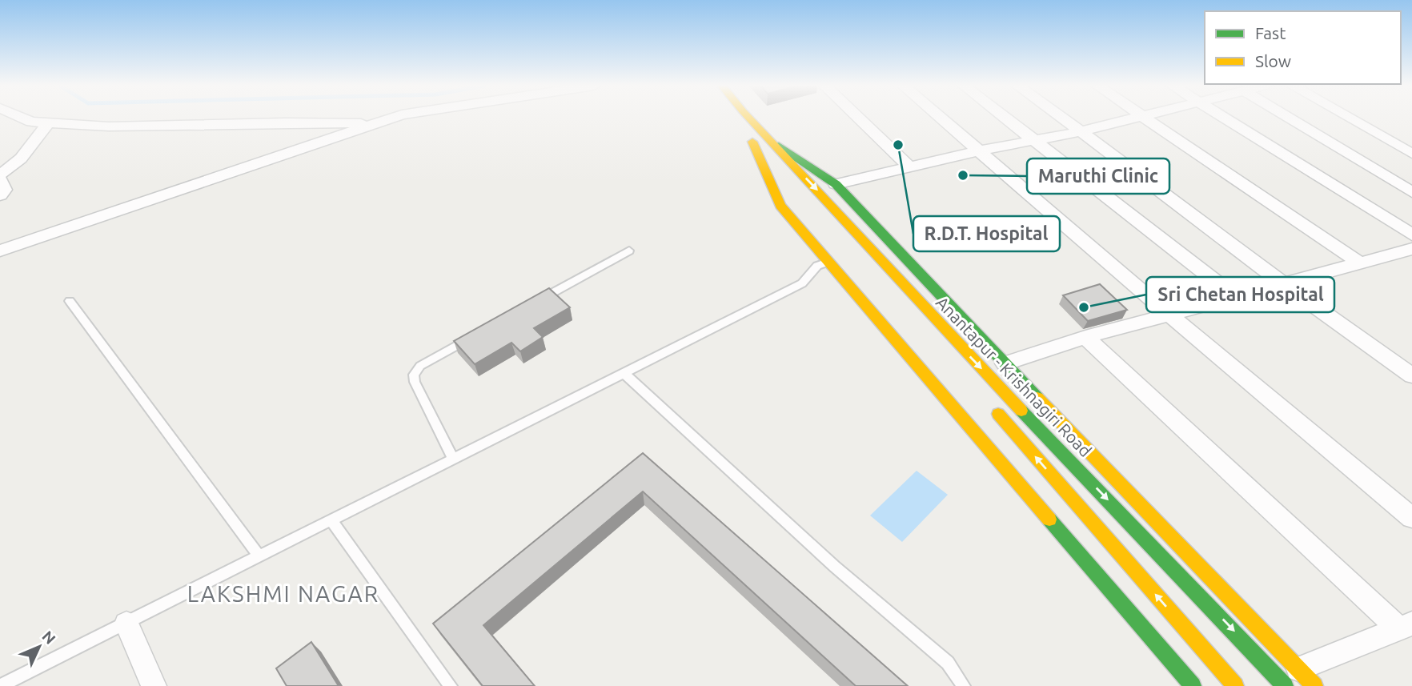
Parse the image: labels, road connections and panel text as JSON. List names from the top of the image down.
{
  "streets": {
    "main road": ["Anantapur - Krishnagiri Road"]
  },
  "districts": ["LAKSHMI NAGAR"],
  "places": ["R.D.T. Hospital", "Maruthi Clinic", "Sri Chetan Hospital"],
  "legend": ["Fast", "Slow"],
  "north": "top right"
}
